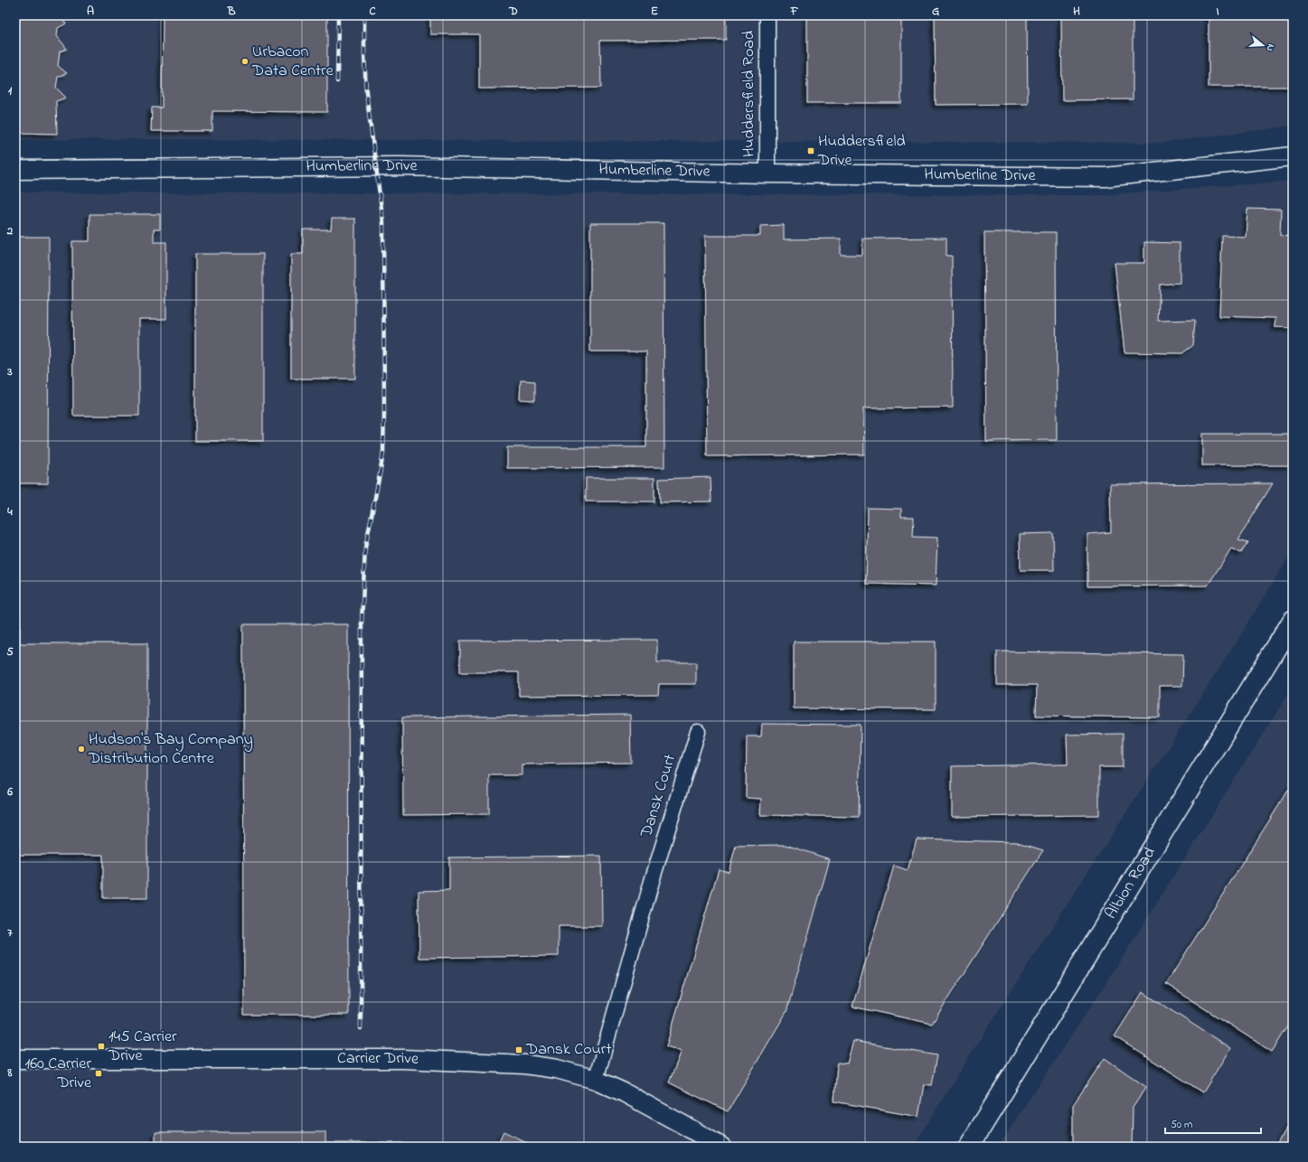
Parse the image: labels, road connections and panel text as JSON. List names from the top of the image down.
{
  "streets": {
    "main road": ["Albion Road"],
    "street": [
      "Huddersfield Road",
      "Humberline Drive",
      "Dansk Court",
      "Carrier Drive"
    ]
  },
  "crossings": [
    ["Huddersfield Road", "Humberline Drive"],
    ["Dansk Court", "Carrier Drive"]
  ],
  "places": {
    "other": ["Urbacon Data Centre", "Hudson's Bay Company Distribution Centre"],
    "transit": [
      "Huddersfield Drive",
      "145 Carrier Drive",
      "Dansk Court",
      "160 Carrier Drive"
    ]
  },
  "scale_bar": "50 m",
  "north": "right",
  "grid": {
    "columns": [
      "A",
      "B",
      "C",
      "D",
      "E",
      "F",
      "G",
      "H",
      "I"
    ],
    "rows": [
      "1",
      "2",
      "3",
      "4",
      "5",
      "6",
      "7",
      "8"
    ]
  }
}
